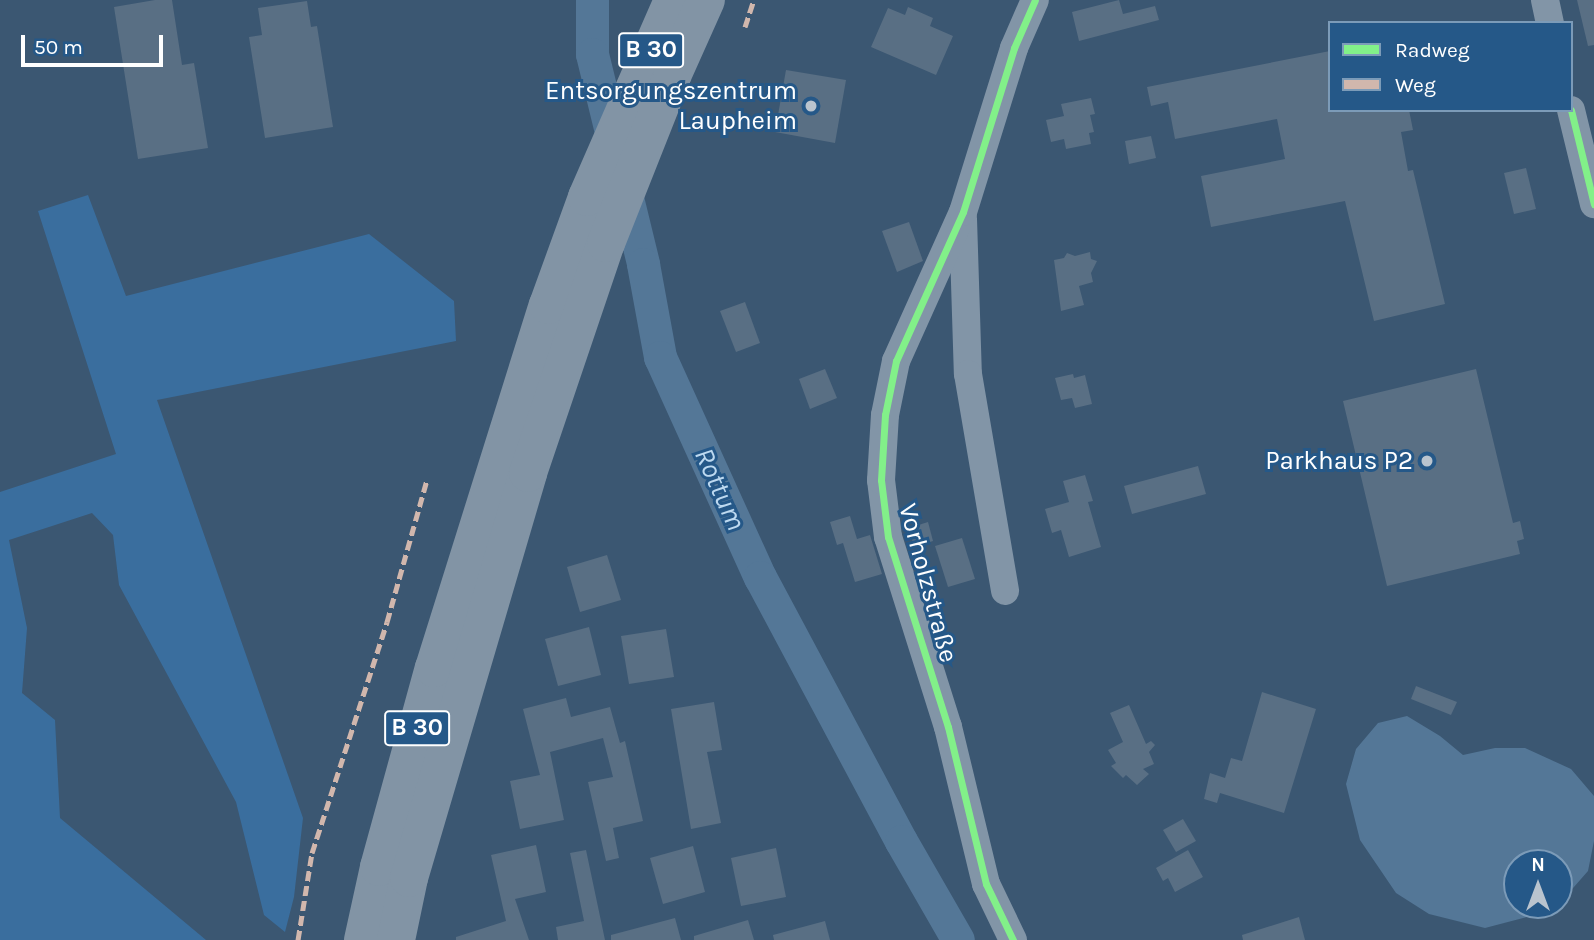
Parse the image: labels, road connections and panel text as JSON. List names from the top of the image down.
{
  "streets": {
    "highway": ["B 30"],
    "street": ["Vorholzstraße"]
  },
  "water": ["Rottum"],
  "places": ["Entsorgungszentrum Laupheim", "Parkhaus P2"],
  "legend": ["Radweg", "Weg"],
  "scale_bar": "50 m",
  "north": "top"
}
